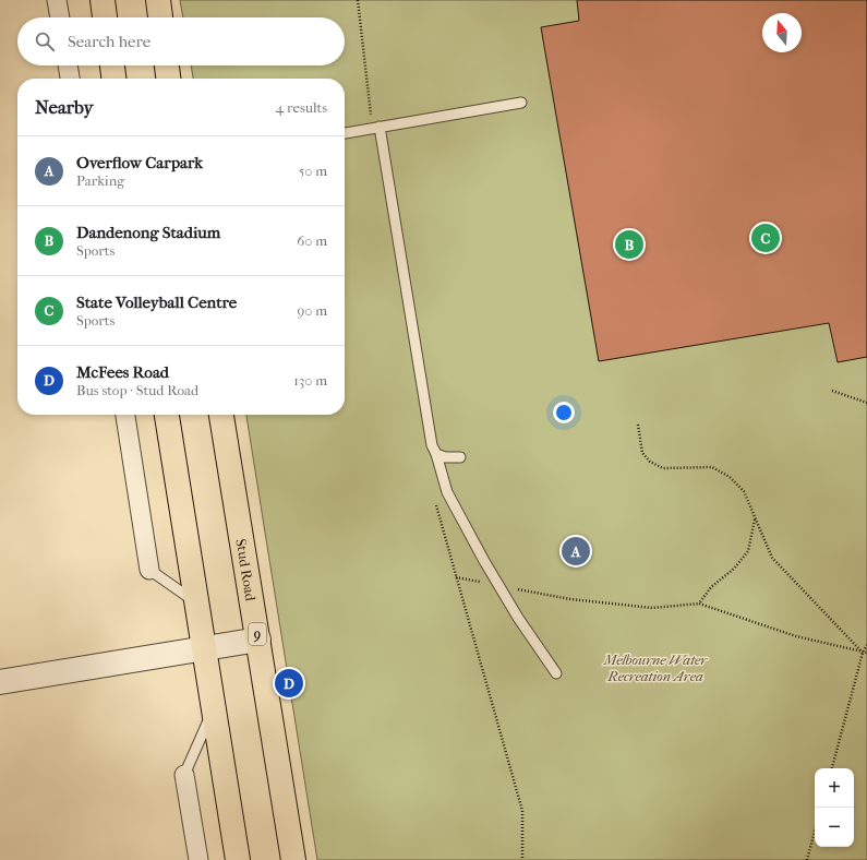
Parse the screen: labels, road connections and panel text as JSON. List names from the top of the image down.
{
  "streets": {
    "highway": ["Stud Road", "9"]
  },
  "parks": ["Melbourne Water Recreation Area"],
  "north": "top",
  "page": {
    "search": "Search here",
    "heading": ["Nearby", "4 results"],
    "list": [
      {
        "mark": "A",
        "name": "Overflow Carpark",
        "note": "Parking",
        "value": "50 m"
      },
      {
        "mark": "B",
        "name": "Dandenong Stadium",
        "note": "Sports",
        "value": "60 m"
      },
      {
        "mark": "C",
        "name": "State Volleyball Centre",
        "note": "Sports",
        "value": "90 m"
      },
      {
        "mark": "D",
        "name": "McFees Road",
        "note": "Bus stop · Stud Road",
        "value": "130 m"
      }
    ],
    "pins": [
      "C",
      "B",
      "A",
      "D"
    ],
    "map_buttons": ["+", "−"]
  }
}
